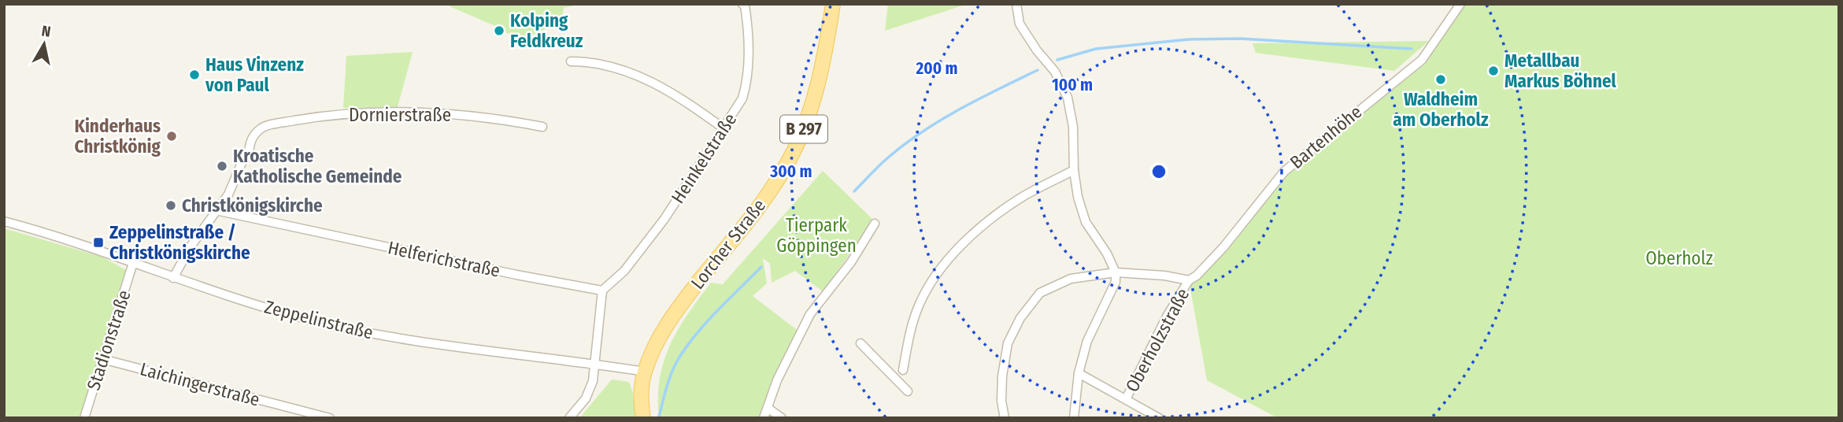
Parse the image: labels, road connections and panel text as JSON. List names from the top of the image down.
{
  "streets": {
    "main road": ["B 297", "Lorcher Straße"],
    "street": [
      "Dornierstraße",
      "Bartenhöhe",
      "Heinkelstraße",
      "Helferichstraße",
      "Zeppelinstraße",
      "Stadionstraße",
      "Oberholzstraße",
      "Laichingerstraße"
    ]
  },
  "crossings": [
    ["Dornierstraße", "Helferichstraße"],
    ["Bartenhöhe", "Oberholzstraße"],
    ["Heinkelstraße", "Helferichstraße"],
    ["Lorcher Straße", "Zeppelinstraße"],
    ["Zeppelinstraße", "Stadionstraße"],
    ["Stadionstraße", "Laichingerstraße"]
  ],
  "parks": ["Tierpark Göppingen", "Oberholz"],
  "places": {
    "other": [
      "Kolping Feldkreuz",
      "Metallbau Markus Böhnel",
      "Haus Vinzenz von Paul",
      "Waldheim am Oberholz",
      "Kinderhaus Christkönig",
      "Kroatische Katholische Gemeinde",
      "Christkönigskirche"
    ],
    "transit": ["Zeppelinstraße / Christkönigskirche"]
  },
  "north": "top",
  "rings": ["200 m", "100 m", "300 m"]
}
